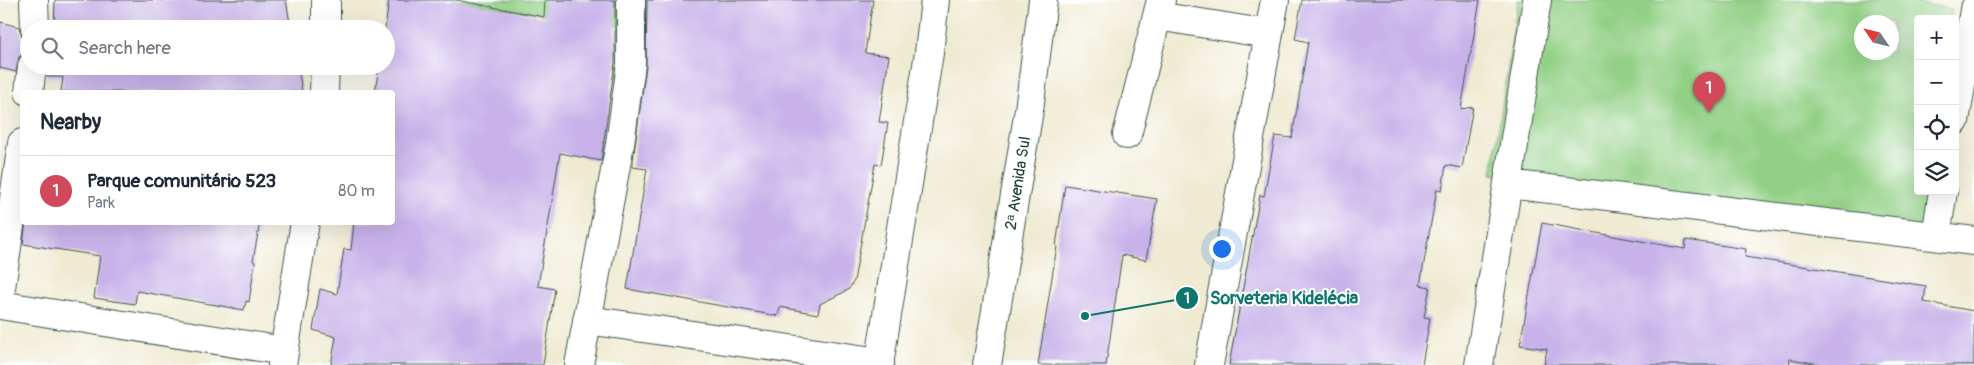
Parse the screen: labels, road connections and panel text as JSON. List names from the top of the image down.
{
  "streets": {
    "street": ["2ᵃ Avenida Sul"]
  },
  "places": ["Sorveteria Kidelécia"],
  "north": "top left",
  "page": {
    "map_buttons": ["+", "−"],
    "search": "Search here",
    "pins": "1",
    "heading": "Nearby",
    "list": [
      {
        "mark": "1",
        "name": "Parque comunitário 523",
        "note": "Park",
        "value": "80 m"
      }
    ]
  }
}
